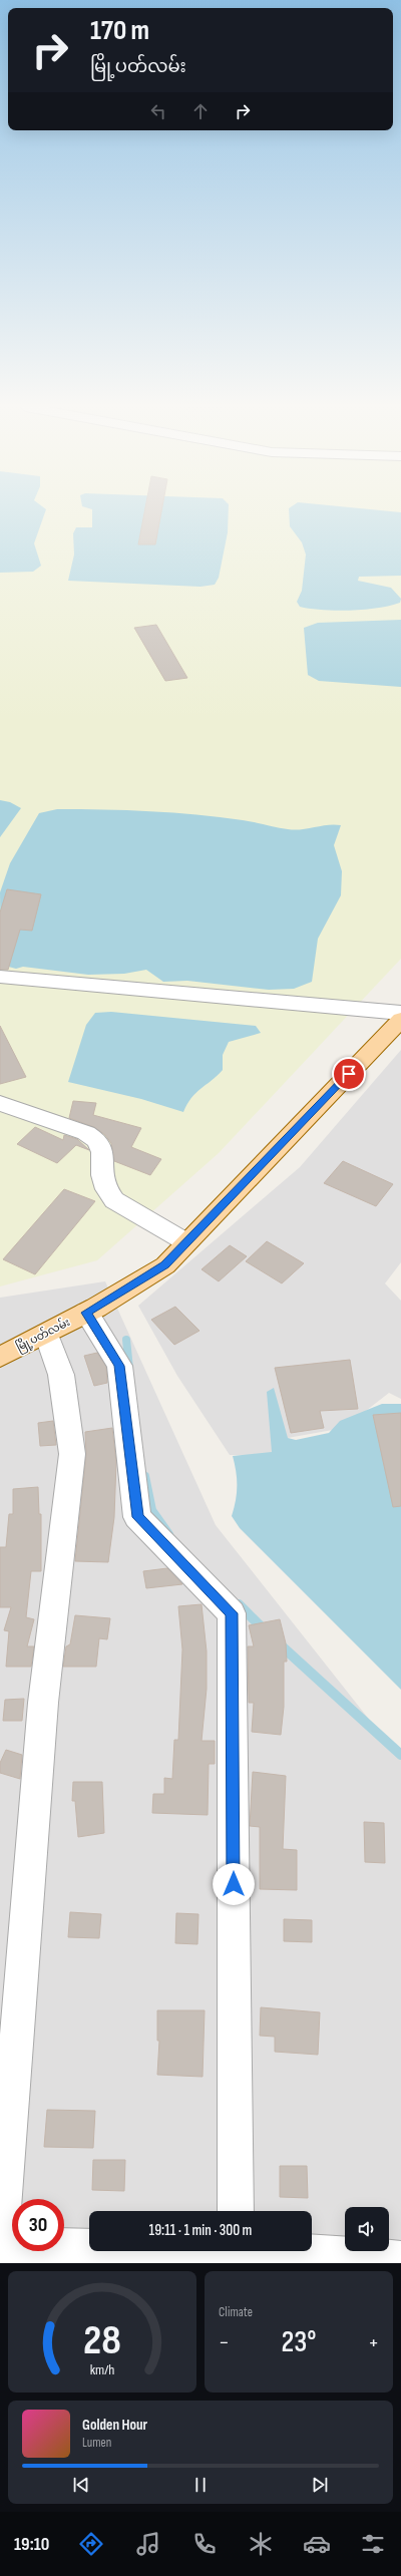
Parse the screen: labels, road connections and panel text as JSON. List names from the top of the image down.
{
  "streets": {
    "main road": ["မြို့ပတ်လမ်း"]
  },
  "page": {
    "turn": ["170 m", "မြို့ပတ်လမ်း"],
    "limit": "30",
    "trip": "19:11 · 1 min · 300 m",
    "tile": "Climate",
    "heat": ["−", "23°", "+"],
    "song": ["Golden Hour", "Lumen"],
    "tabs": "19:10",
    "gauge": ["28", "km/h"]
  }
}
